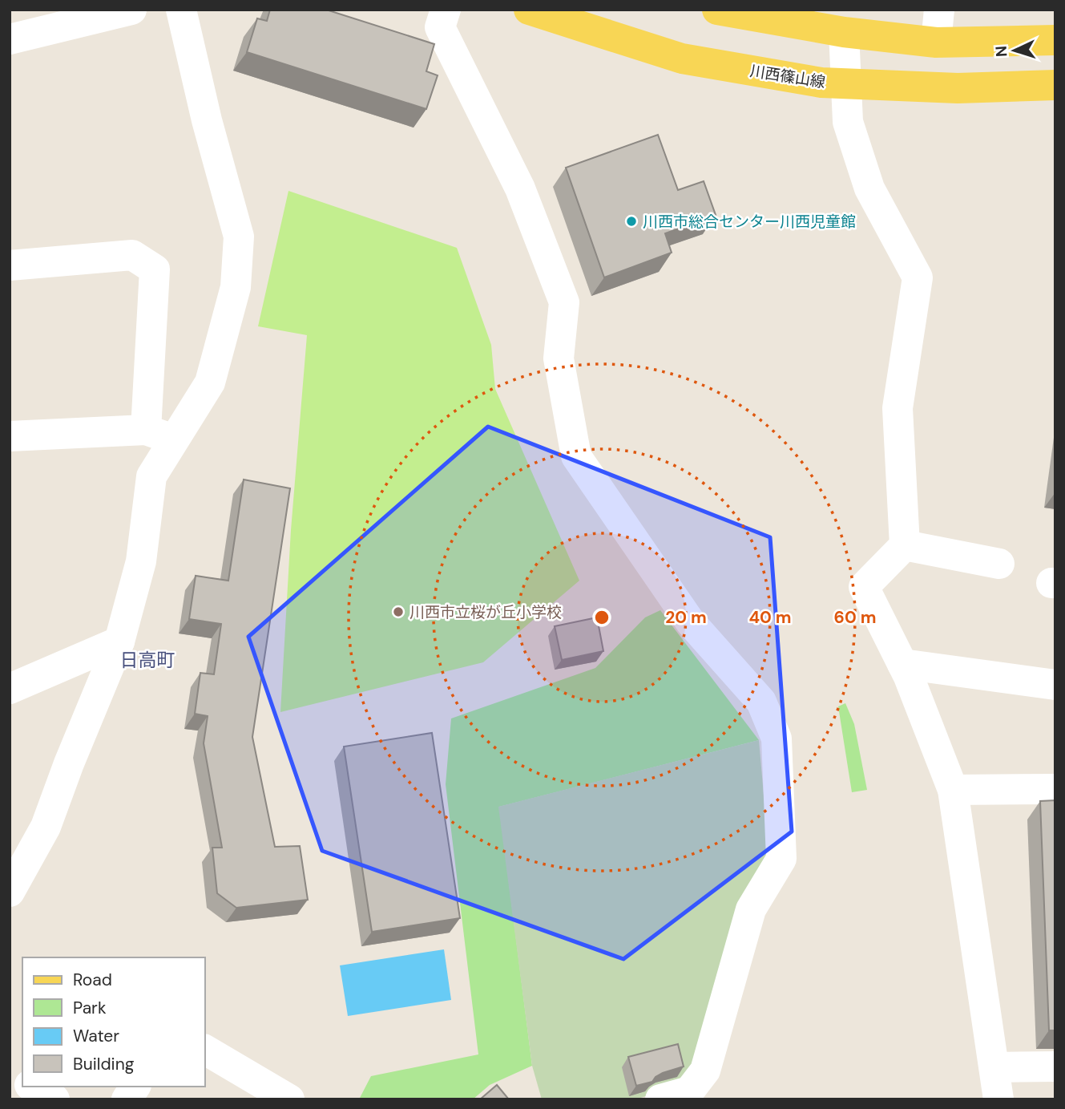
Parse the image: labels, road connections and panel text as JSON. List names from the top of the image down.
{
  "streets": {
    "main road": ["川西篠山線"]
  },
  "districts": ["日高町"],
  "places": ["川西市総合センター川西児童館", "川西市立桜が丘小学校"],
  "legend": [
    "Road",
    "Park",
    "Water",
    "Building"
  ],
  "north": "left",
  "rings": ["20 m", "40 m", "60 m"]
}
